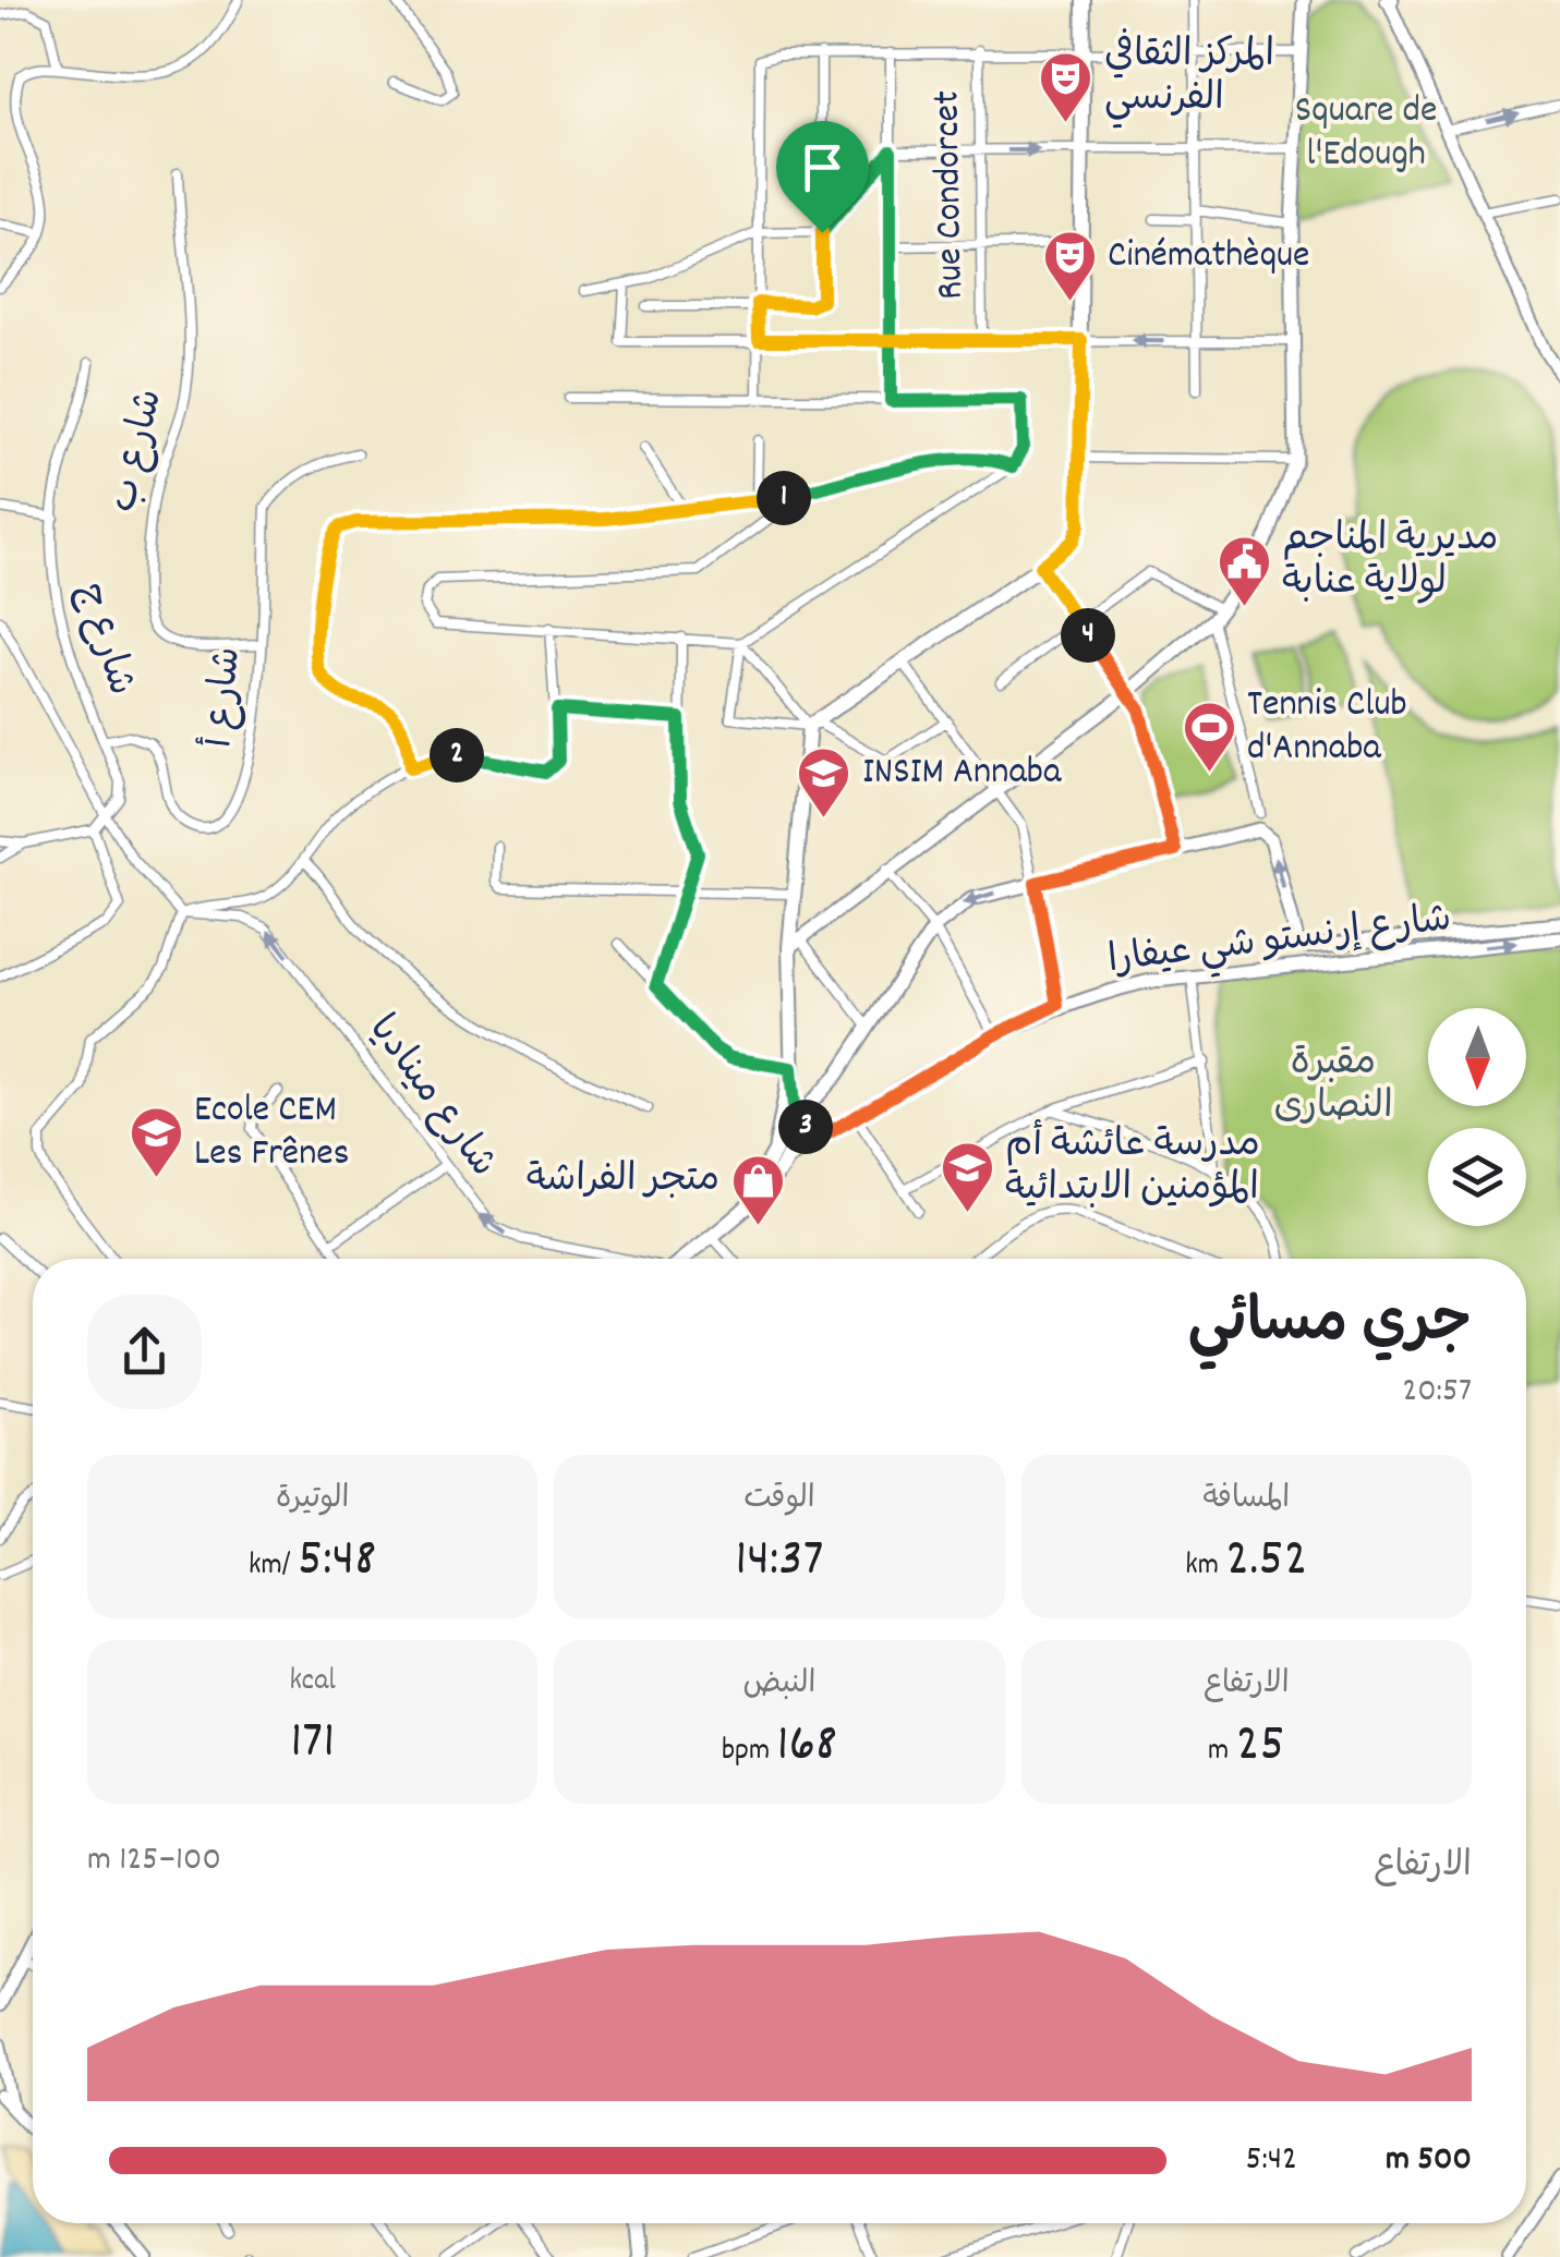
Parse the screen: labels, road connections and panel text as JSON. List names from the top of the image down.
{
  "streets": {
    "main road": ["شارع إرنستو شي عيفارا"],
    "street": [
      "Rue Condorcet",
      "شارع ب",
      "شارع ج",
      "شارع أ",
      "شارع ميناديا"
    ]
  },
  "crossings": [
    ["شارع ب", "شارع أ"],
    ["شارع ج", "شارع أ"]
  ],
  "one_way": ["شارع ميناديا"],
  "parks": ["Square de l'Edough", "مقبرة النصارى"],
  "places": {
    "theatre": ["المركز الثقافي الفرنسي", "Cinémathèque"],
    "public building": ["مديرية المناجم لولاية عنابة"],
    "sports": ["Tennis Club d'Annaba"],
    "school or university": ["INSIM Annaba", "Ecole CEM Les Frênes", "مدرسة عائشة أم المؤمنين الابتدائية"],
    "shop": ["متجر الفراشة"]
  },
  "north": "bottom",
  "page": {
    "pins": [
      "1",
      "4",
      "2",
      "3"
    ],
    "heading": ["جري مسائي", "20:57"],
    "stats": [
      ["المسافة", "2.52 km"],
      ["الوقت", "14:37"],
      ["الوتيرة", "5:48 /km"],
      ["الارتفاع", "25 m"],
      ["النبض", "168 bpm"],
      ["kcal", "171"]
    ],
    "chart": ["الارتفاع", "100–125 m"],
    "list": [
      {
        "name": "500 m",
        "note": "5:42"
      }
    ]
  }
}
